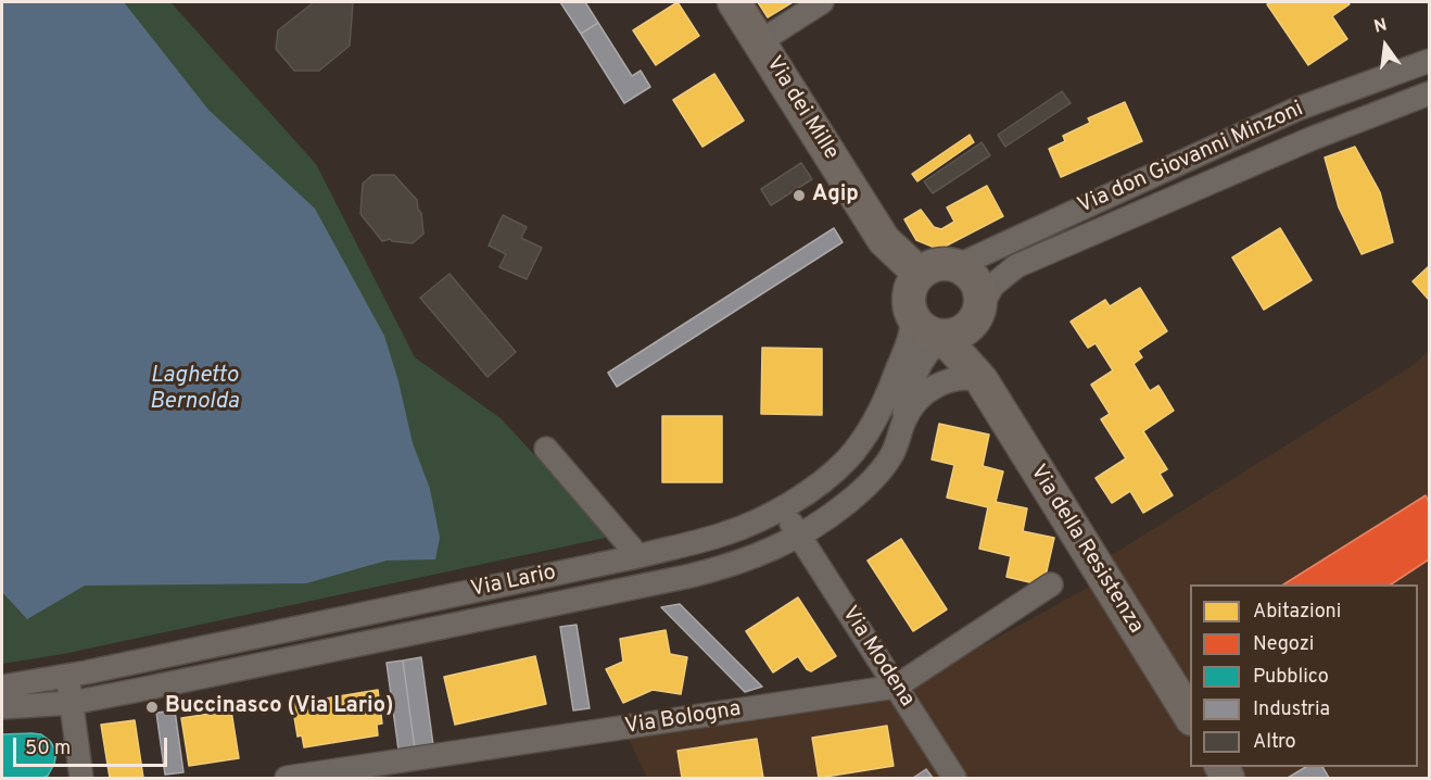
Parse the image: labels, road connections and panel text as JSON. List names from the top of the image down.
{
  "streets": {
    "street": [
      "Via dei Mille",
      "Via don Giovanni Minzoni",
      "Via della Resistenza",
      "Via Lario",
      "Via Modena",
      "Via Bologna"
    ]
  },
  "crossings": [
    ["Via dei Mille", "Via don Giovanni Minzoni"],
    ["Via dei Mille", "Via della Resistenza"],
    ["Via dei Mille", "Via Lario"],
    ["Via don Giovanni Minzoni", "Via della Resistenza"],
    ["Via don Giovanni Minzoni", "Via Lario"],
    ["Via della Resistenza", "Via Lario"],
    ["Via Lario", "Via Modena"],
    ["Via Modena", "Via Bologna"]
  ],
  "water": ["Laghetto Bernolda"],
  "places": ["Agip", "Buccinasco (Via Lario)"],
  "legend": [
    "Abitazioni",
    "Negozi",
    "Pubblico",
    "Industria",
    "Altro"
  ],
  "scale_bar": "50 m",
  "north": "top"
}
